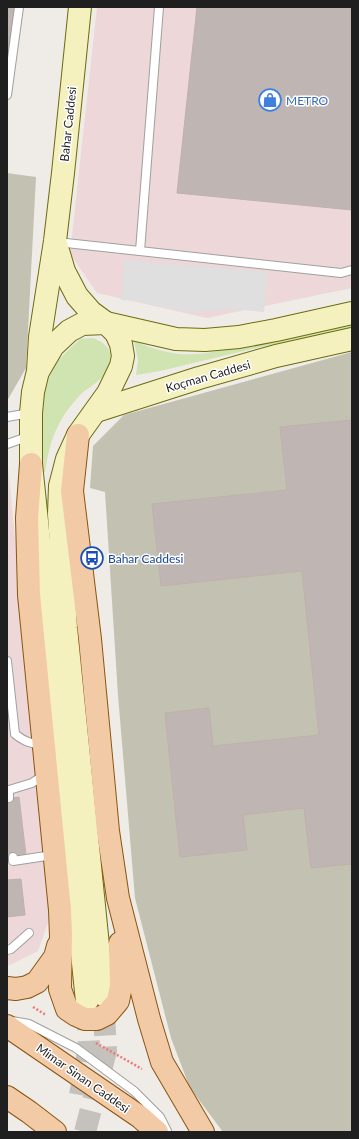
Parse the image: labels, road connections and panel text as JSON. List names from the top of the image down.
{
  "streets": {
    "main road": ["Bahar Caddesi", "Koçman Caddesi", "Mimar Sinan Caddesi"]
  },
  "places": {
    "shop": ["METRO"],
    "bus stop": ["Bahar Caddesi"]
  }
}
